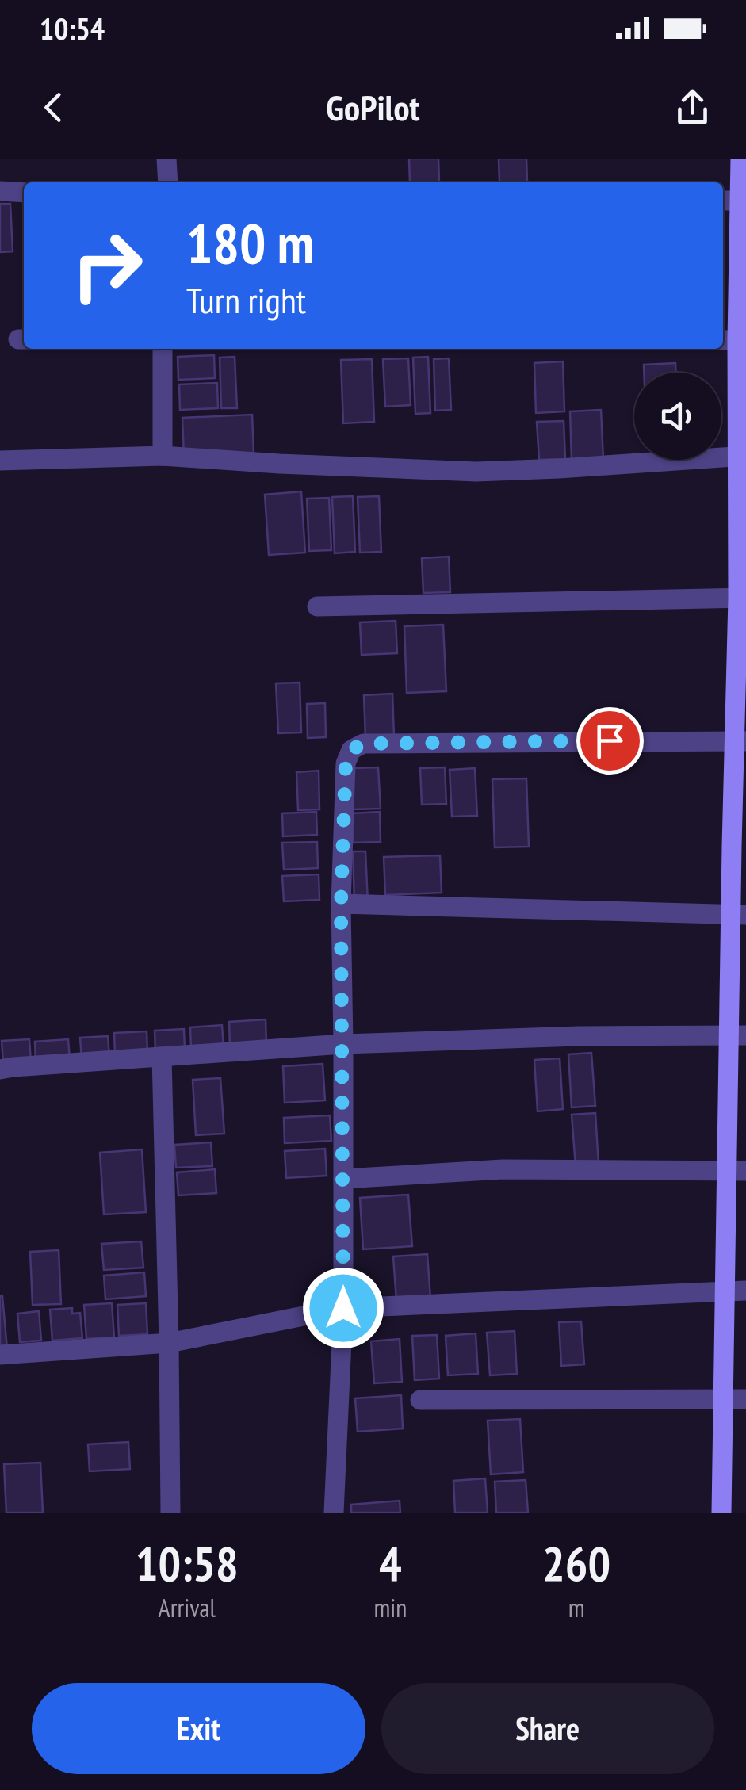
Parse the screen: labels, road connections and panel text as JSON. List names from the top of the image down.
{
  "page": {
    "status": "10:54",
    "header": "GoPilot",
    "turn": ["180 m", "Turn right"],
    "eta": [
      "10:58",
      "Arrival",
      "4",
      "min",
      "260",
      "m"
    ],
    "buttons": ["Exit", "Share"]
  }
}
